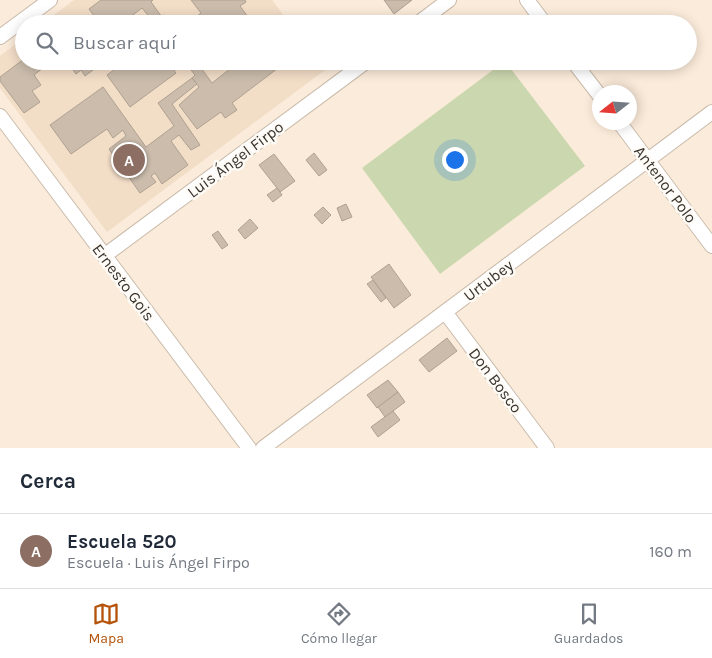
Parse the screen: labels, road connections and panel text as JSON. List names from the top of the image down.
{
  "streets": {
    "street": [
      "Luis Ángel Firpo",
      "Antenor Polo",
      "Urtubey",
      "Ernesto Gois",
      "Don Bosco"
    ]
  },
  "crossings": [
    ["Luis Ángel Firpo", "Ernesto Gois"],
    ["Antenor Polo", "Urtubey"],
    ["Urtubey", "Don Bosco"]
  ],
  "north": "left",
  "page": {
    "search": "Buscar aquí",
    "pins": "A",
    "heading": "Cerca",
    "list": [
      {
        "mark": "A",
        "name": "Escuela 520",
        "note": "Escuela · Luis Ángel Firpo",
        "value": "160 m"
      }
    ],
    "nav": ["Mapa", "Cómo llegar", "Guardados"]
  }
}
